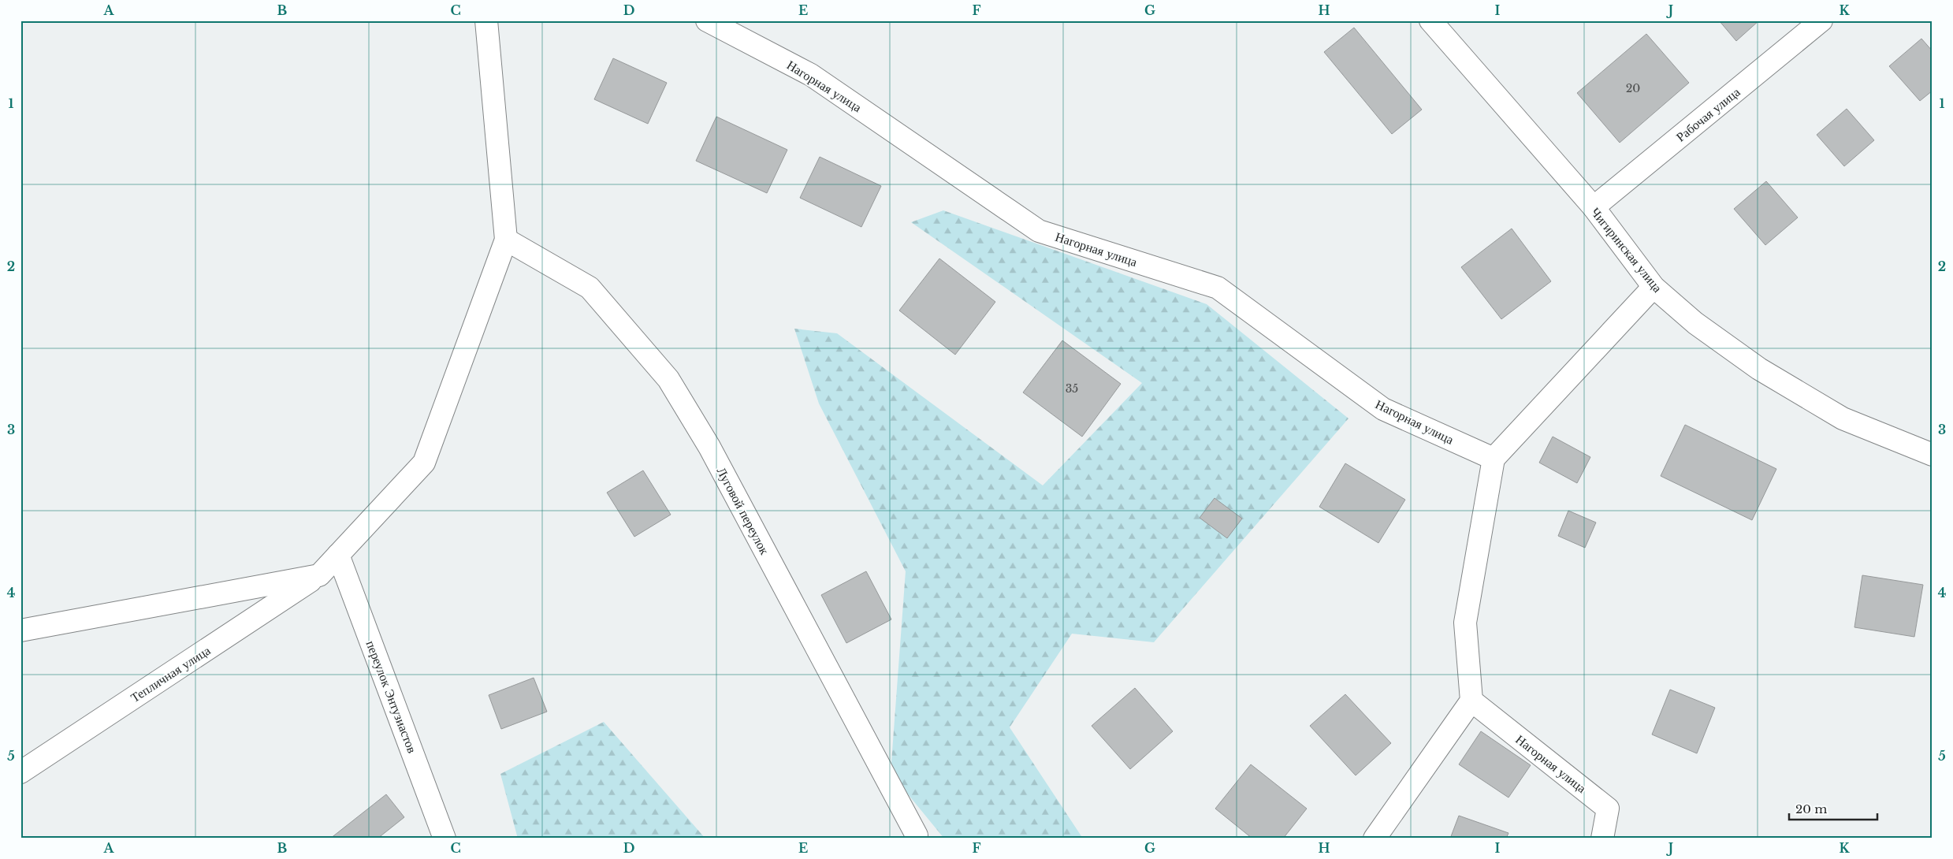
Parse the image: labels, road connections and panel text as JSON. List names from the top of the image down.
{
  "streets": {
    "street": [
      "Нагорная улица",
      "Рабочая улица",
      "Чигиринская улица",
      "Луговой переулок",
      "Тепличная улица",
      "переулок Энтузиастов"
    ]
  },
  "crossings": [
    ["Рабочая улица", "Чигиринская улица"],
    ["Луговой переулок", "Тепличная улица"],
    ["Тепличная улица", "переулок Энтузиастов"]
  ],
  "house_numbers": ["20", "35"],
  "scale_bar": "20 m",
  "grid": {
    "columns": [
      "A",
      "B",
      "C",
      "D",
      "E",
      "F",
      "G",
      "H",
      "I",
      "J",
      "K"
    ],
    "rows": [
      "1",
      "2",
      "3",
      "4",
      "5"
    ]
  }
}
